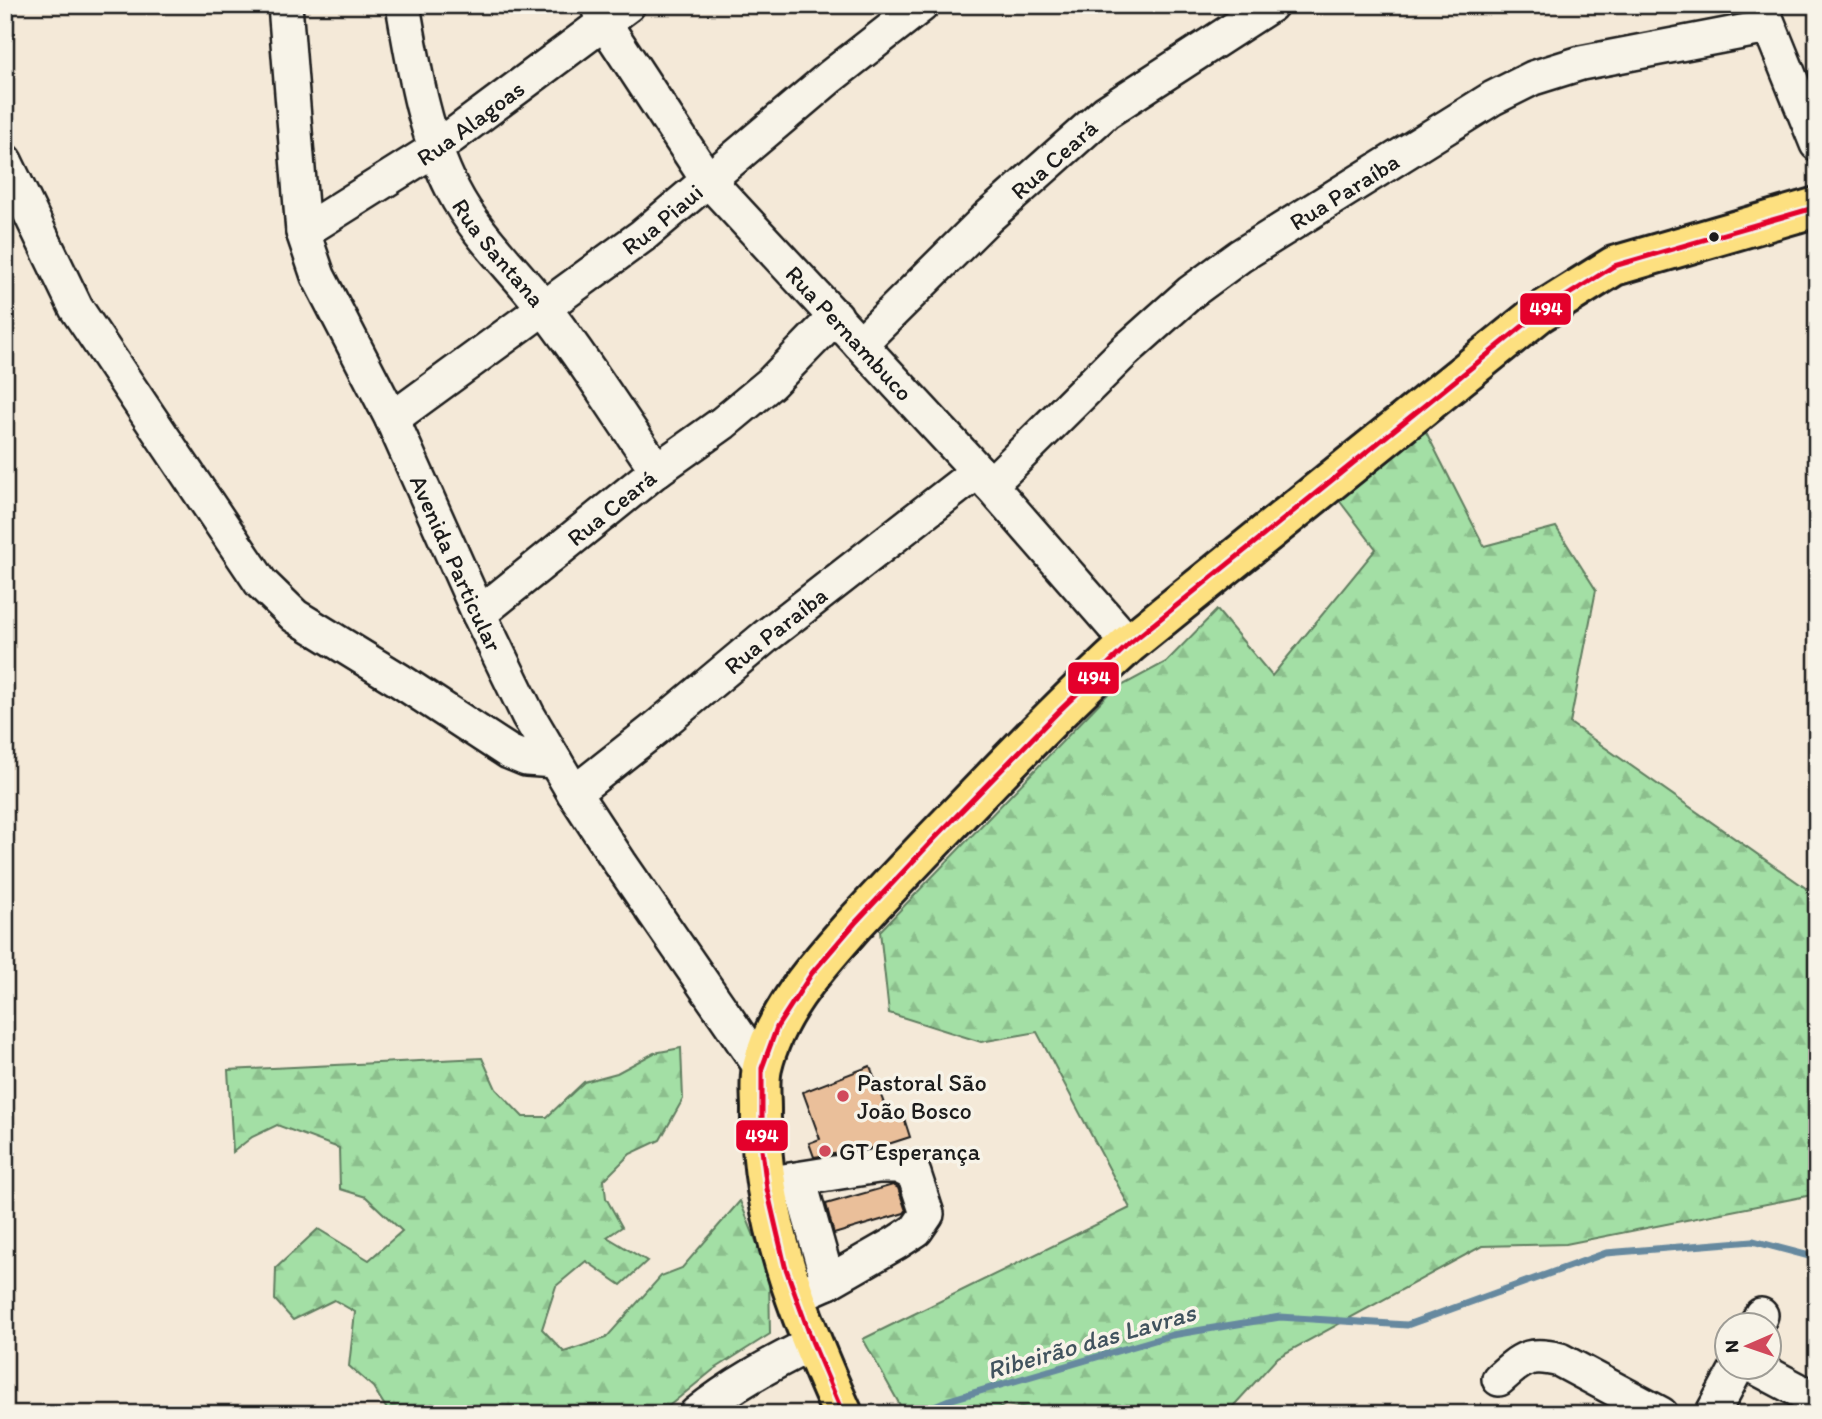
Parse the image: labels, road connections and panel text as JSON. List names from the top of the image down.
{
  "streets": {
    "street": [
      "Rua Alagoas",
      "Rua Ceará",
      "Rua Paraíba",
      "Rua Piaui",
      "Rua Santana",
      "Rua Pernambuco",
      "Avenida Particular"
    ]
  },
  "crossings": [
    ["Rua Alagoas", "Rua Santana"],
    ["Rua Alagoas", "Rua Pernambuco"],
    ["Rua Alagoas", "Avenida Particular"],
    ["Rua Ceará", "Rua Santana"],
    ["Rua Ceará", "Rua Pernambuco"],
    ["Rua Ceará", "Avenida Particular"],
    ["Rua Paraíba", "Rua Pernambuco"],
    ["Rua Paraíba", "Avenida Particular"],
    ["Rua Piaui", "Rua Santana"],
    ["Rua Piaui", "Rua Pernambuco"],
    ["Rua Piaui", "Avenida Particular"]
  ],
  "water": ["Ribeirão das Lavras"],
  "places": ["Pastoral São João Bosco", "GT Esperança"],
  "lines": ["transit line 494"],
  "north": "left"
}
